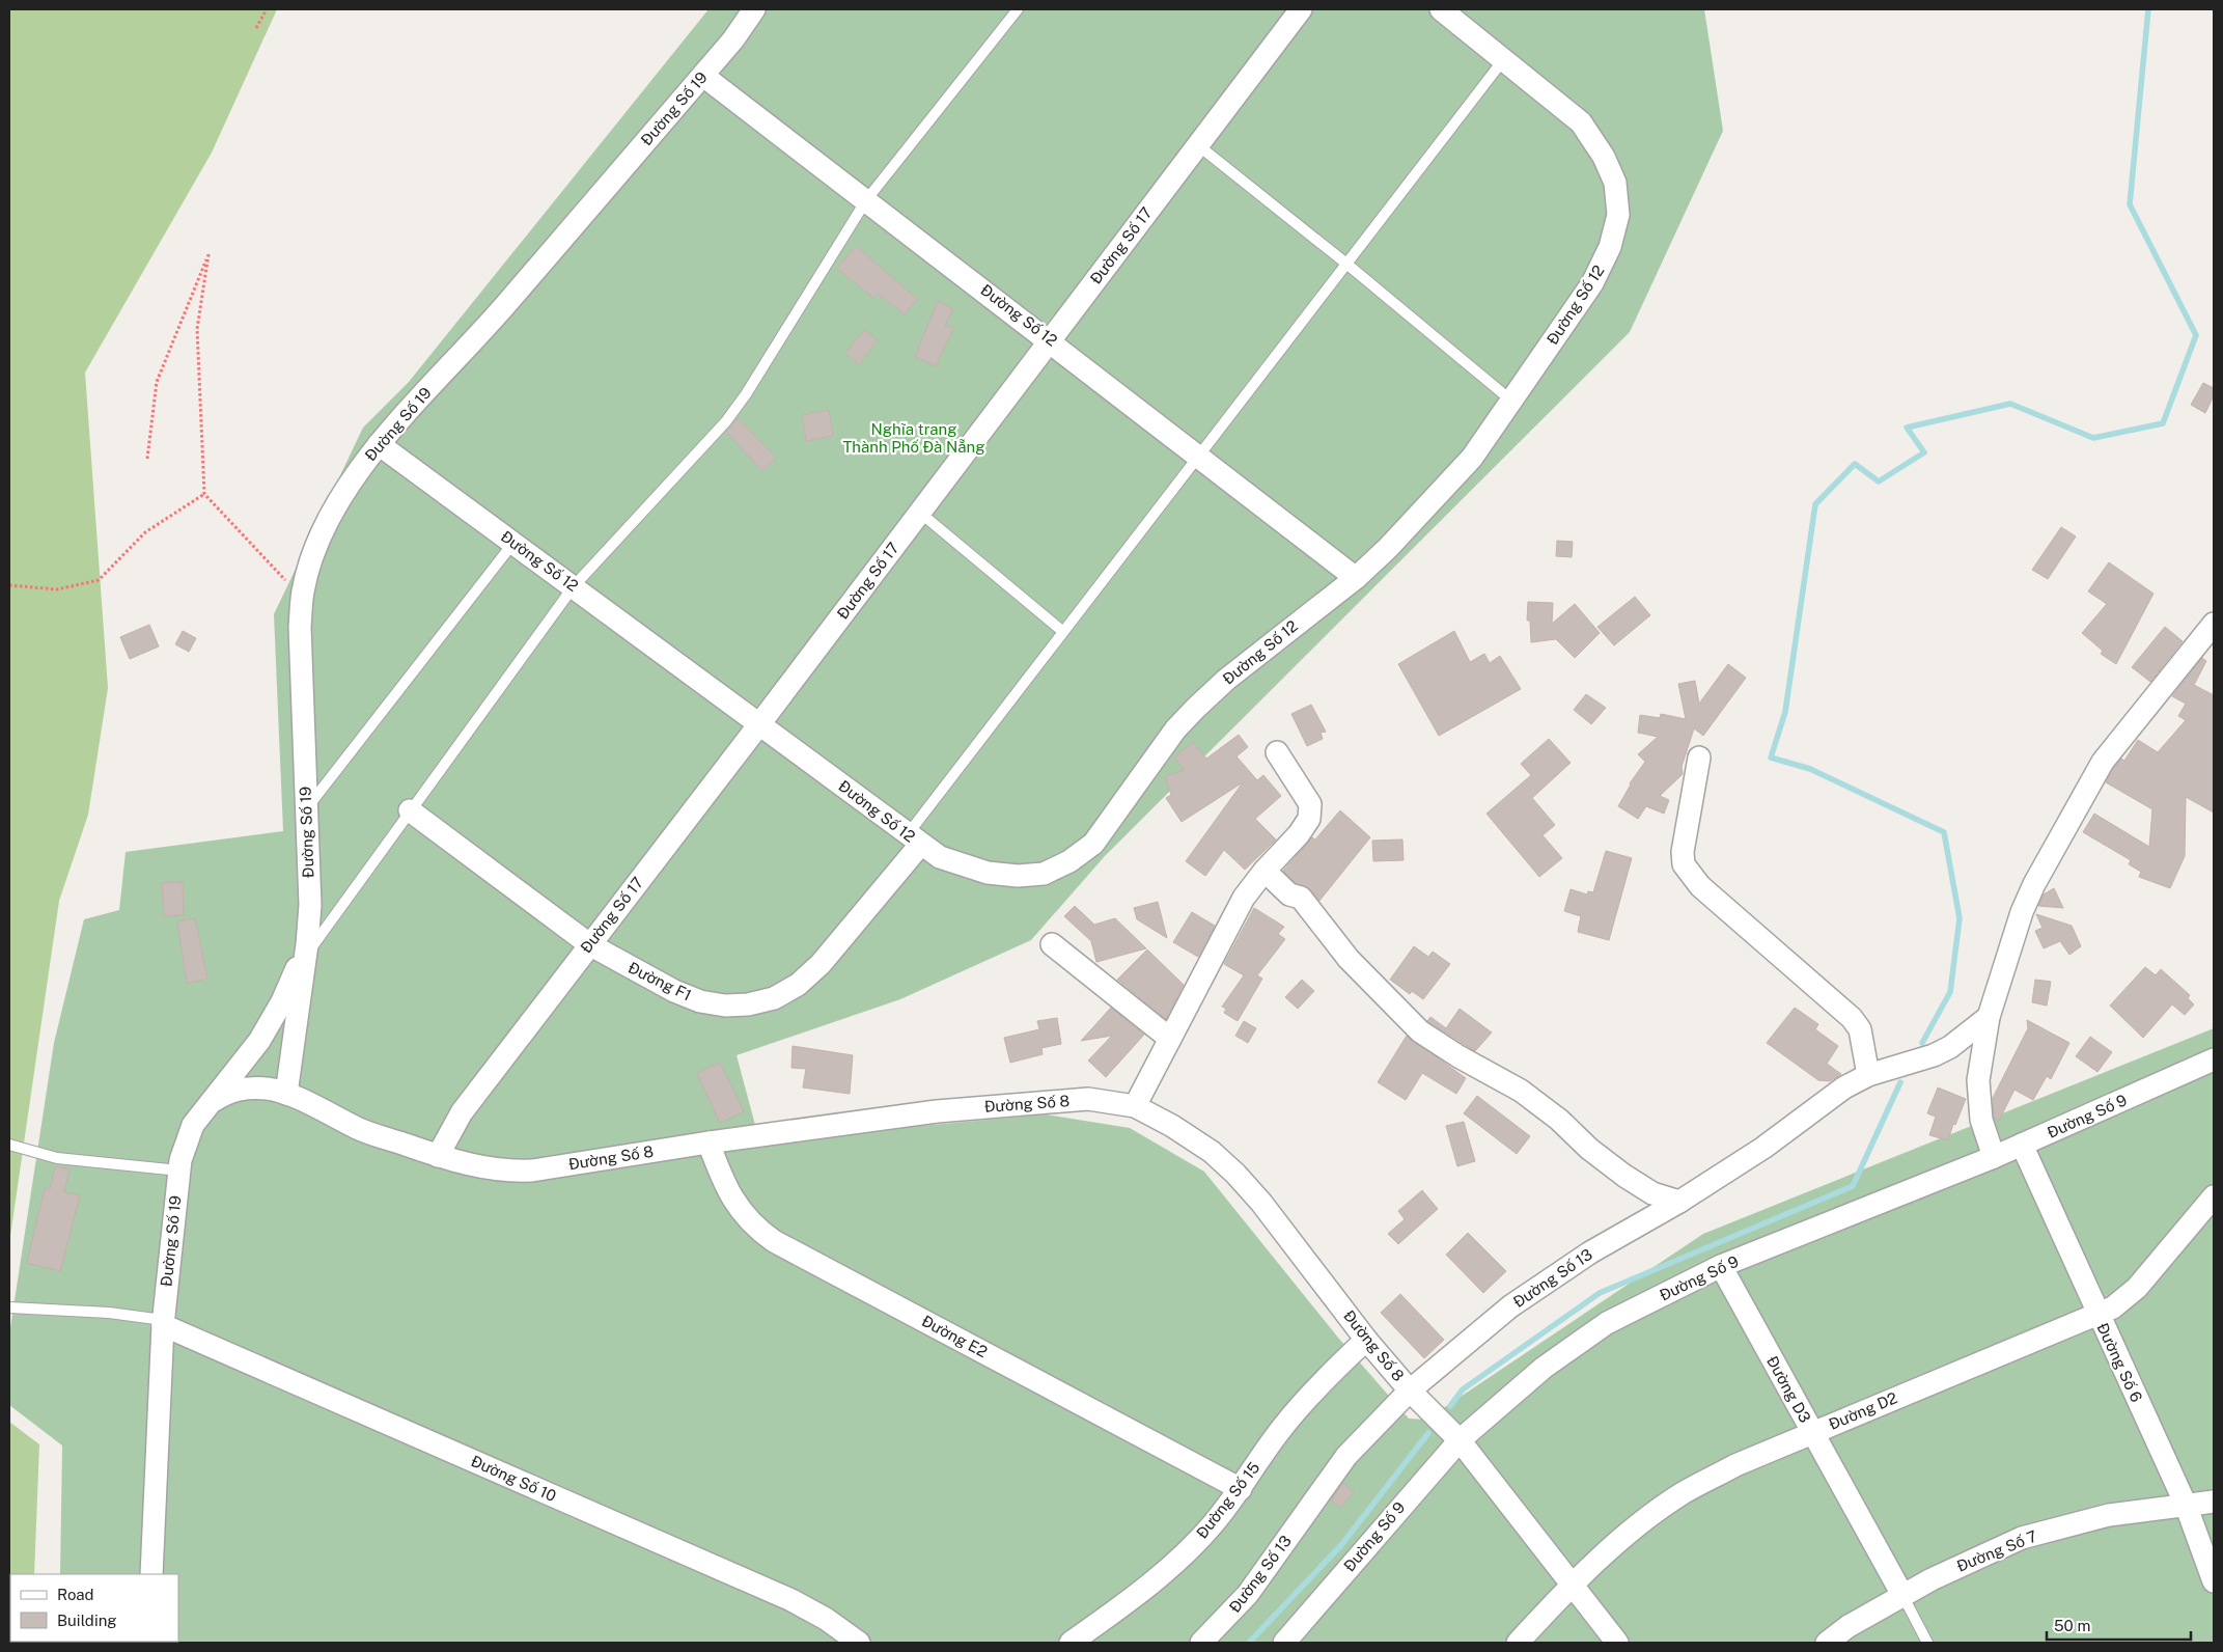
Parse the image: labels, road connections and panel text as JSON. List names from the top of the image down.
{
  "streets": {
    "street": [
      "Đường Số 19",
      "Đường Số 17",
      "Đường Số 12",
      "Đường F1",
      "Đường Số 8",
      "Đường Số 9",
      "Đường Số 13",
      "Đường E2",
      "Đường Số 6",
      "Đường D3",
      "Đường D2",
      "Đường Số 10",
      "Đường Số 15",
      "Đường Số 7"
    ]
  },
  "crossings": [
    ["Đường Số 19", "Đường Số 12"],
    ["Đường Số 19", "Đường Số 8"],
    ["Đường Số 19", "Đường Số 10"],
    ["Đường Số 17", "Đường Số 12"],
    ["Đường Số 17", "Đường F1"],
    ["Đường Số 17", "Đường Số 8"],
    ["Đường Số 12", "Đường F1"],
    ["Đường Số 8", "Đường Số 9"],
    ["Đường Số 8", "Đường Số 13"],
    ["Đường Số 8", "Đường E2"],
    ["Đường Số 8", "Đường D2"],
    ["Đường Số 8", "Đường Số 15"],
    ["Đường Số 9", "Đường Số 6"],
    ["Đường Số 9", "Đường D3"],
    ["Đường E2", "Đường Số 15"],
    ["Đường Số 6", "Đường D2"],
    ["Đường Số 6", "Đường Số 7"],
    ["Đường D3", "Đường D2"],
    ["Đường D3", "Đường Số 7"]
  ],
  "parks": ["Nghĩa trang Thành Phố Đà Nẵng"],
  "legend": ["Road", "Building"],
  "scale_bar": "50 m"
}
